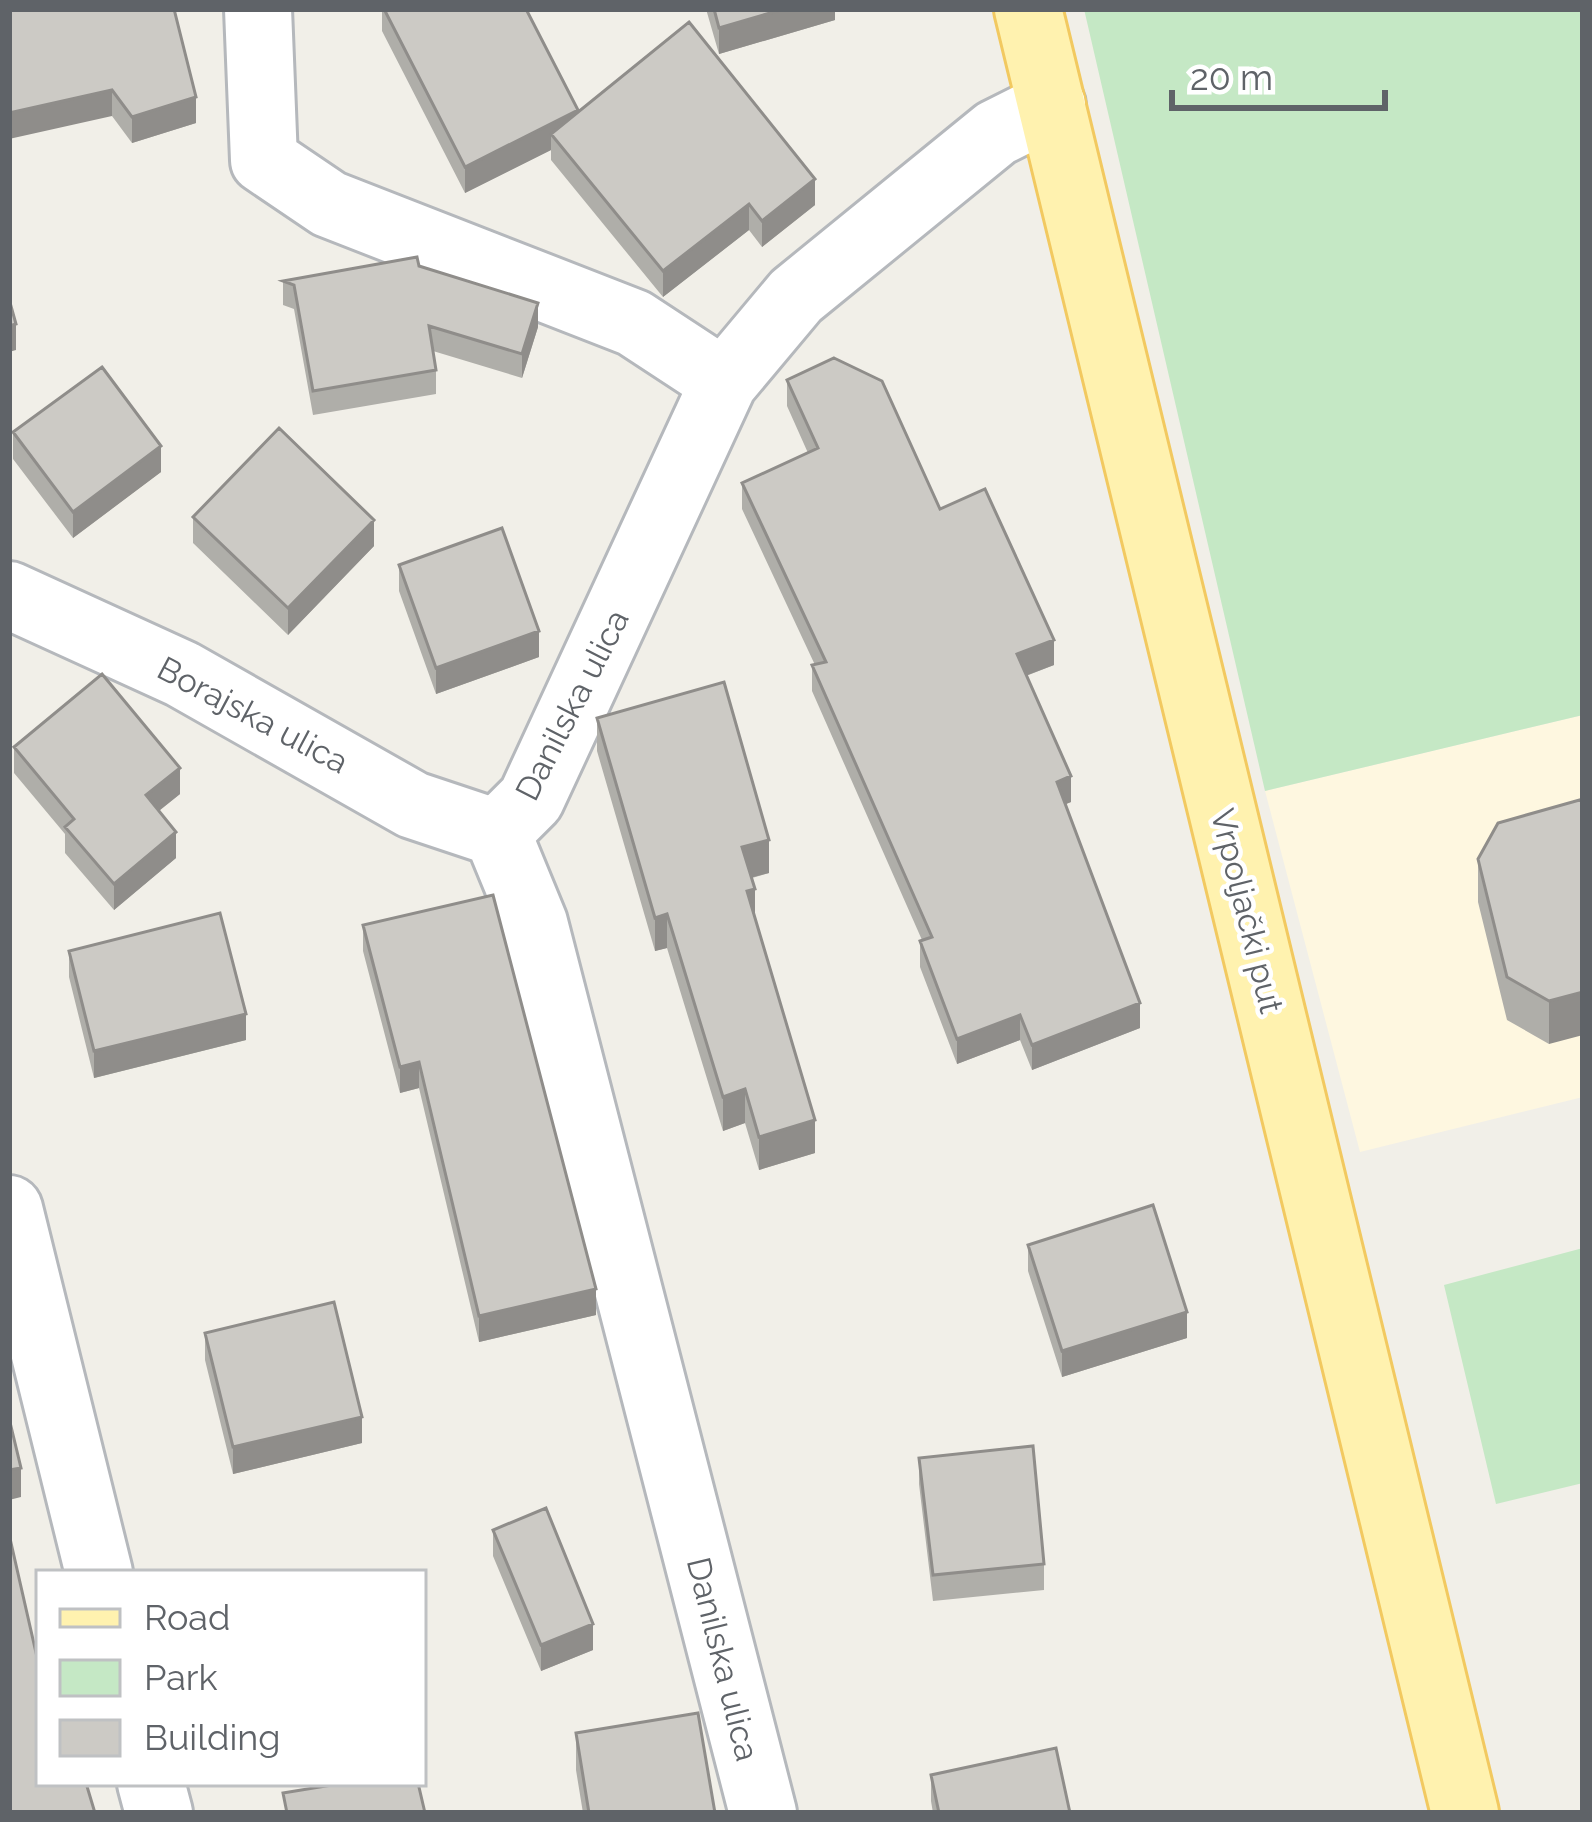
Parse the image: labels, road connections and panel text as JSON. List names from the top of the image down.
{
  "streets": {
    "main road": ["Vrpoljački put"],
    "street": ["Danilska ulica", "Borajska ulica"]
  },
  "crossings": [
    ["Danilska ulica", "Borajska ulica"],
    ["Danilska ulica", "Vrpoljački put"]
  ],
  "legend": ["Road", "Park", "Building"],
  "scale_bar": "20 m"
}
